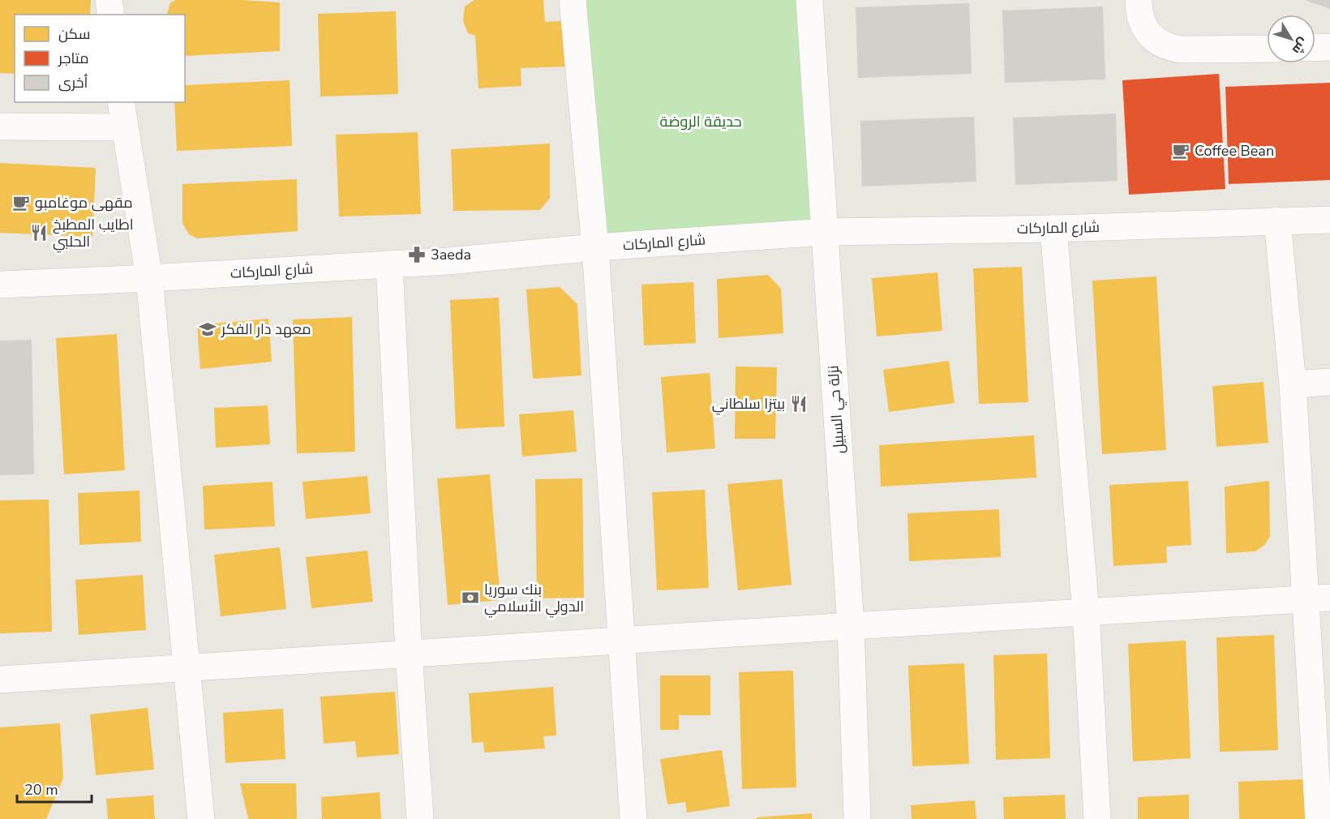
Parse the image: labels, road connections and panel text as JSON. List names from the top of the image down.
{
  "streets": {
    "street": ["شارع الماركات", "نزلة حي السبيل"]
  },
  "crossings": [
    ["شارع الماركات", "نزلة حي السبيل"]
  ],
  "parks": ["حديقة الروضة"],
  "places": {
    "cafe": ["Coffee Bean", "مقهى موغامبو"],
    "restaurant": ["اطايب المطبخ الحلبي", "بيتزا سلطاني"],
    "pharmacy": ["3aeda"],
    "school or university": ["معهد دار الفكر"],
    "bank": ["بنك سوريا الدولي الأسلامي"]
  },
  "legend": ["سكن", "متاجر", "أخرى"],
  "scale_bar": "20 m",
  "north": "bottom right"
}
